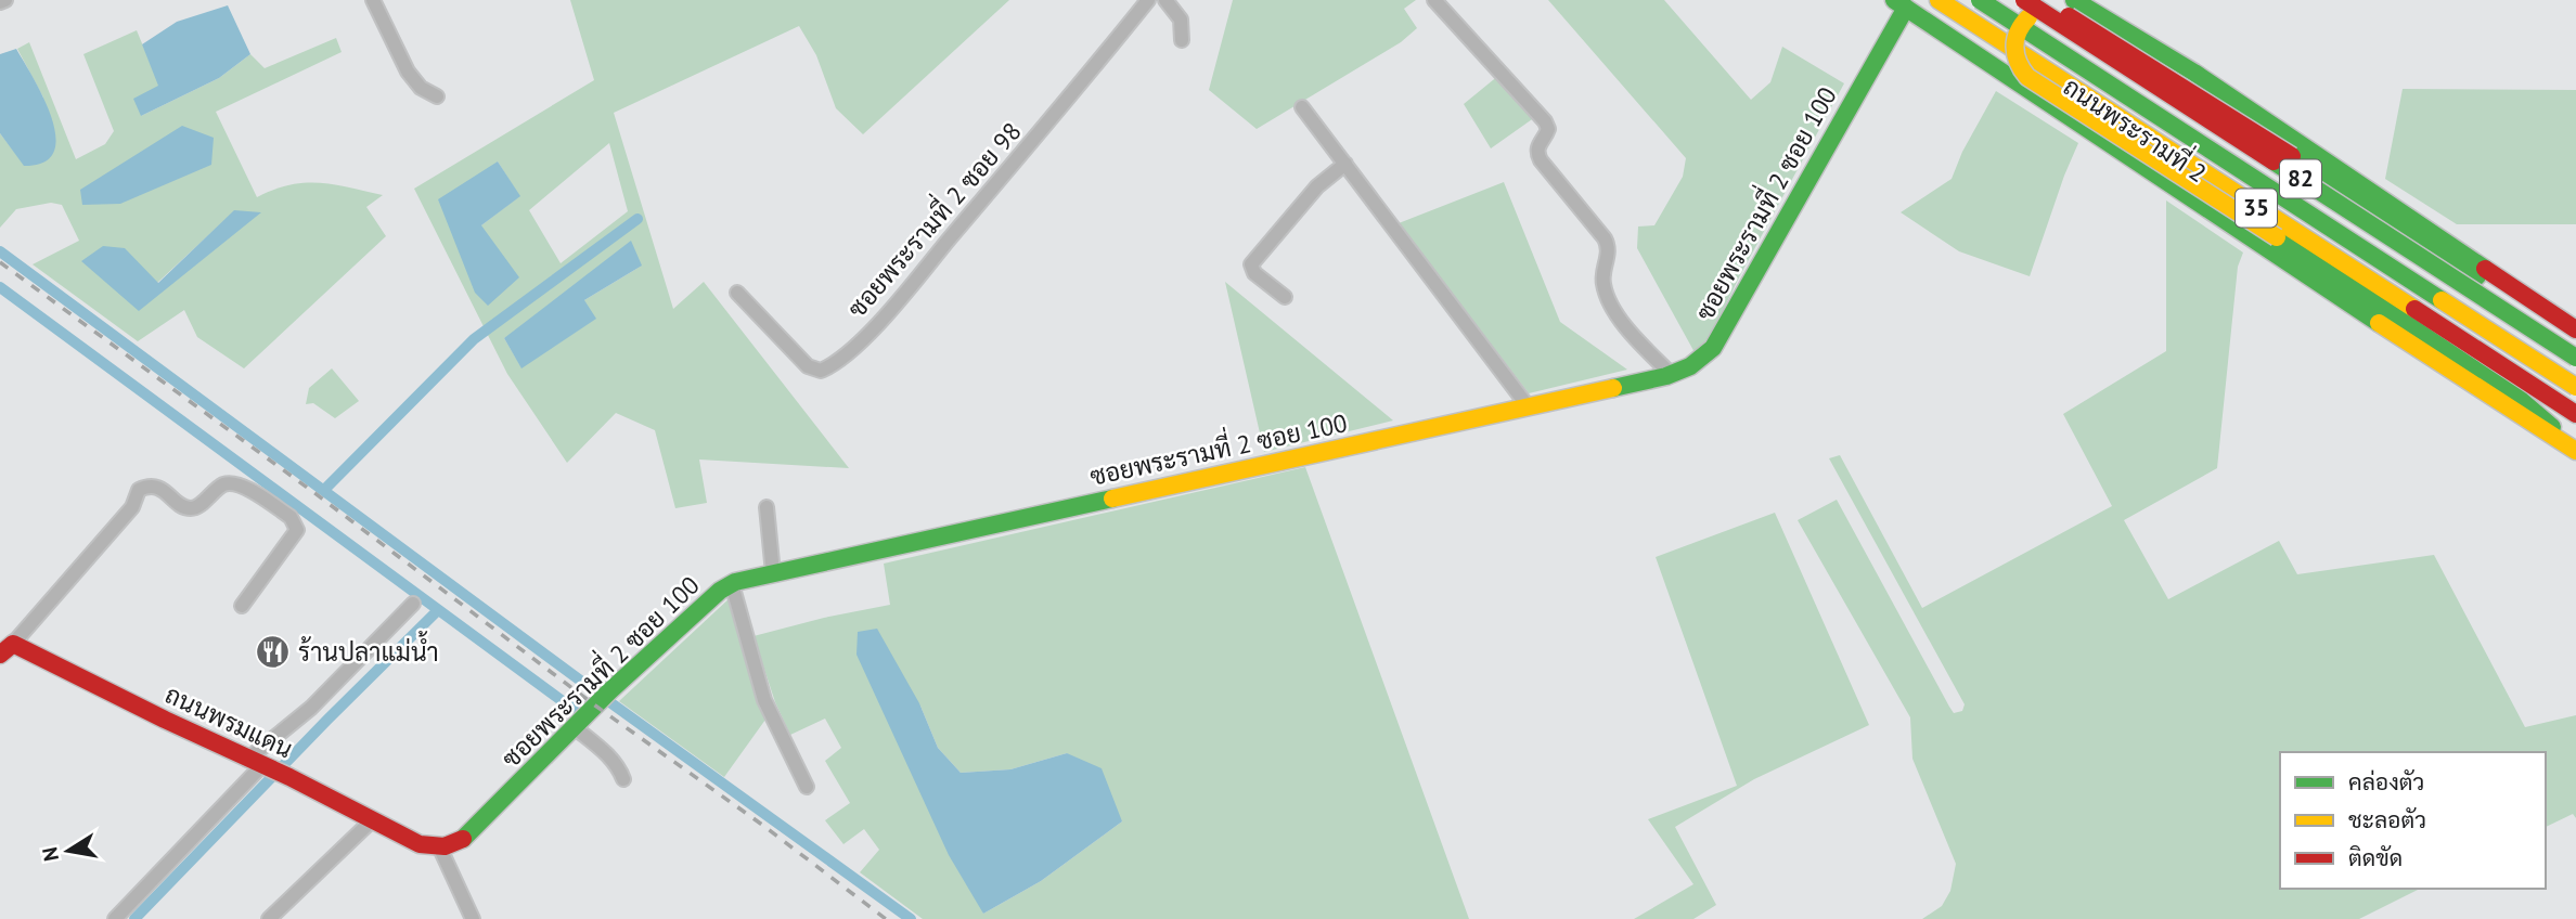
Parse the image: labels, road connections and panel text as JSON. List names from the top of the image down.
{
  "streets": {
    "main road": [
      "ถนนพระรามที่ 2",
      "82",
      "ซอยพระรามที่ 2 ซอย 100",
      "35",
      "ถนนพรมแดน"
    ],
    "street": ["ซอยพระรามที่ 2 ซอย 98"]
  },
  "crossings": [
    ["ถนนพระรามที่ 2", "82"],
    ["ถนนพระรามที่ 2", "ซอยพระรามที่ 2 ซอย 100"],
    ["ซอยพระรามที่ 2 ซอย 100", "ถนนพรมแดน"]
  ],
  "places": {
    "restaurant": ["ร้านปลาแม่น้ำ"]
  },
  "legend": ["คล่องตัว", "ชะลอตัว", "ติดขัด"],
  "north": "left"
}
